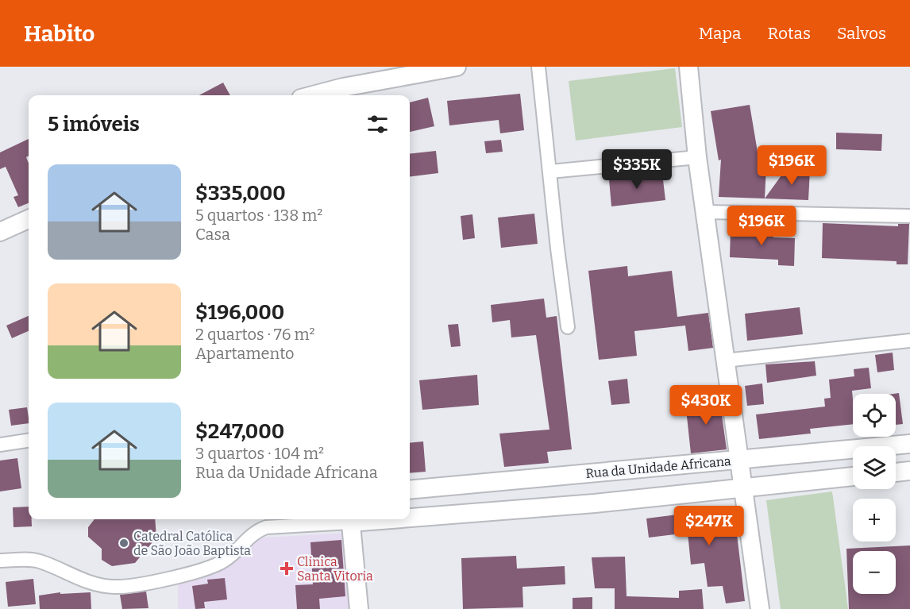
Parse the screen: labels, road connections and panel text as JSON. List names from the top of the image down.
{
  "streets": {
    "street": ["Rua da Unidade Africana"]
  },
  "places": {
    "other": ["Catedral Católica de São João Baptista"],
    "health": ["Clinica Santa Vitoria"]
  },
  "page": {
    "header": "Habito",
    "nav": ["Mapa", "Rotas", "Salvos"],
    "heading": "5 imóveis",
    "price": [
      "$196K",
      "$335K",
      "$196K",
      "$430K",
      "$247K"
    ],
    "list": [
      {
        "name": "$335,000",
        "note": "5 quartos · 138 m² · Casa"
      },
      {
        "name": "$196,000",
        "note": "2 quartos · 76 m² · Apartamento"
      },
      {
        "name": "$247,000",
        "note": "3 quartos · 104 m² · Rua da Unidade Africana"
      }
    ],
    "map_buttons": ["+", "−"]
  }
}
